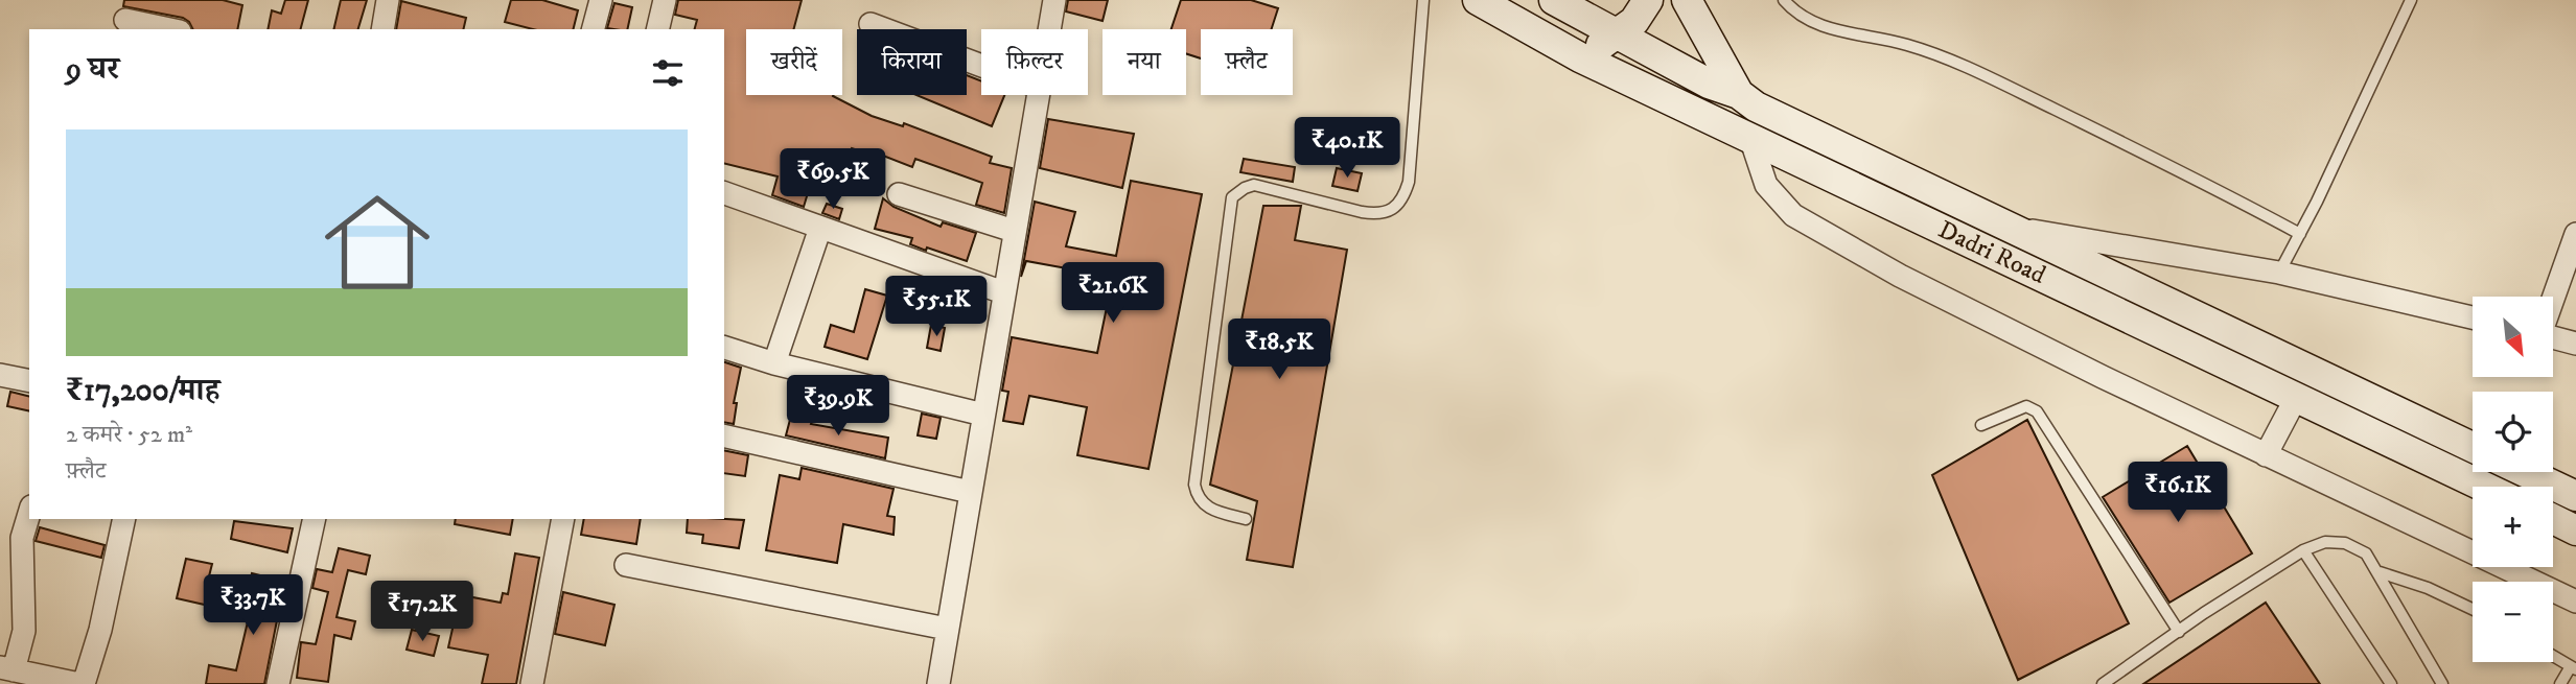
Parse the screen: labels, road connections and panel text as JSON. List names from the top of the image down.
{
  "streets": {
    "main road": ["Dadri Road"]
  },
  "north": "bottom right",
  "page": {
    "chip": [
      "खरीदें",
      "किराया",
      "फ़िल्टर",
      "नया",
      "फ़्लैट"
    ],
    "heading": "9 घर",
    "price": [
      "₹40.1K",
      "₹69.5K",
      "₹21.6K",
      "₹55.1K",
      "₹18.5K",
      "₹39.9K",
      "₹16.1K",
      "₹33.7K",
      "₹17.2K"
    ],
    "list": [
      {
        "name": "₹17,200/माह",
        "note": "2 कमरे · 52 m² · फ़्लैट"
      }
    ],
    "map_buttons": ["+", "−"]
  }
}
